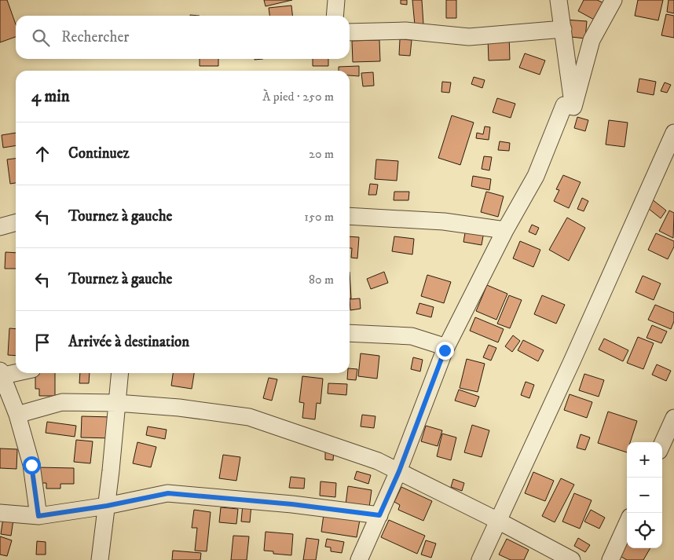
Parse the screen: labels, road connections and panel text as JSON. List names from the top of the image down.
{
  "page": {
    "search": "Rechercher",
    "heading": ["4 min", "À pied · 250 m"],
    "list": [
      ["Continuez", "20 m"],
      ["Tournez à gauche", "150 m"],
      ["Tournez à gauche", "80 m"],
      "Arrivée à destination"
    ],
    "map_buttons": ["+", "−"]
  }
}
